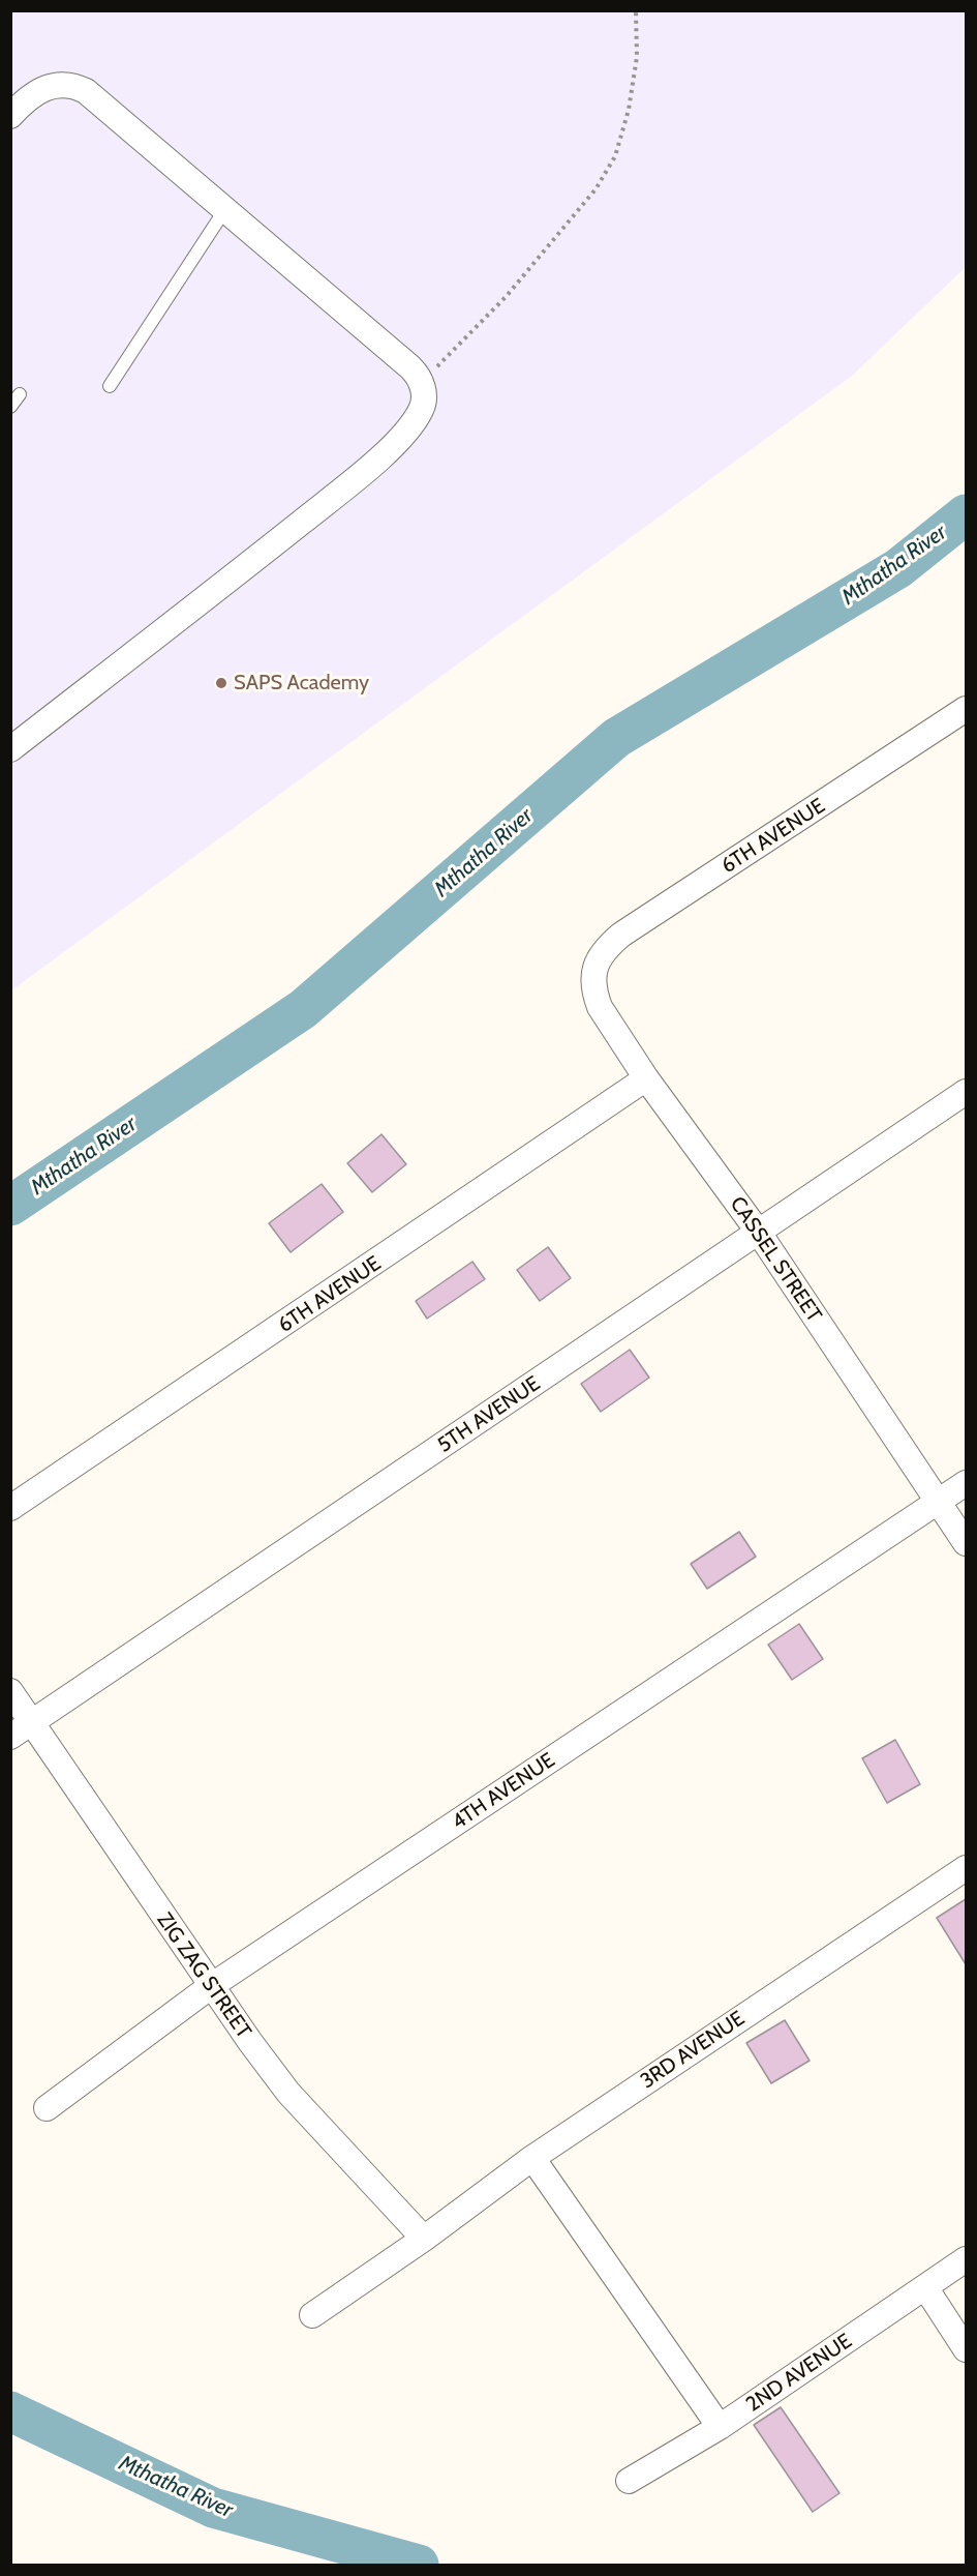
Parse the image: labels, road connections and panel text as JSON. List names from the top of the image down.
{
  "streets": {
    "street": [
      "6TH AVENUE",
      "CASSEL STREET",
      "5TH AVENUE",
      "4TH AVENUE",
      "ZIG ZAG STREET",
      "3RD AVENUE",
      "2ND AVENUE"
    ]
  },
  "crossings": [
    ["6TH AVENUE", "CASSEL STREET"],
    ["CASSEL STREET", "5TH AVENUE"],
    ["CASSEL STREET", "4TH AVENUE"],
    ["5TH AVENUE", "ZIG ZAG STREET"],
    ["4TH AVENUE", "ZIG ZAG STREET"],
    ["ZIG ZAG STREET", "3RD AVENUE"]
  ],
  "water": ["Mthatha River"],
  "places": ["SAPS Academy"]
}
